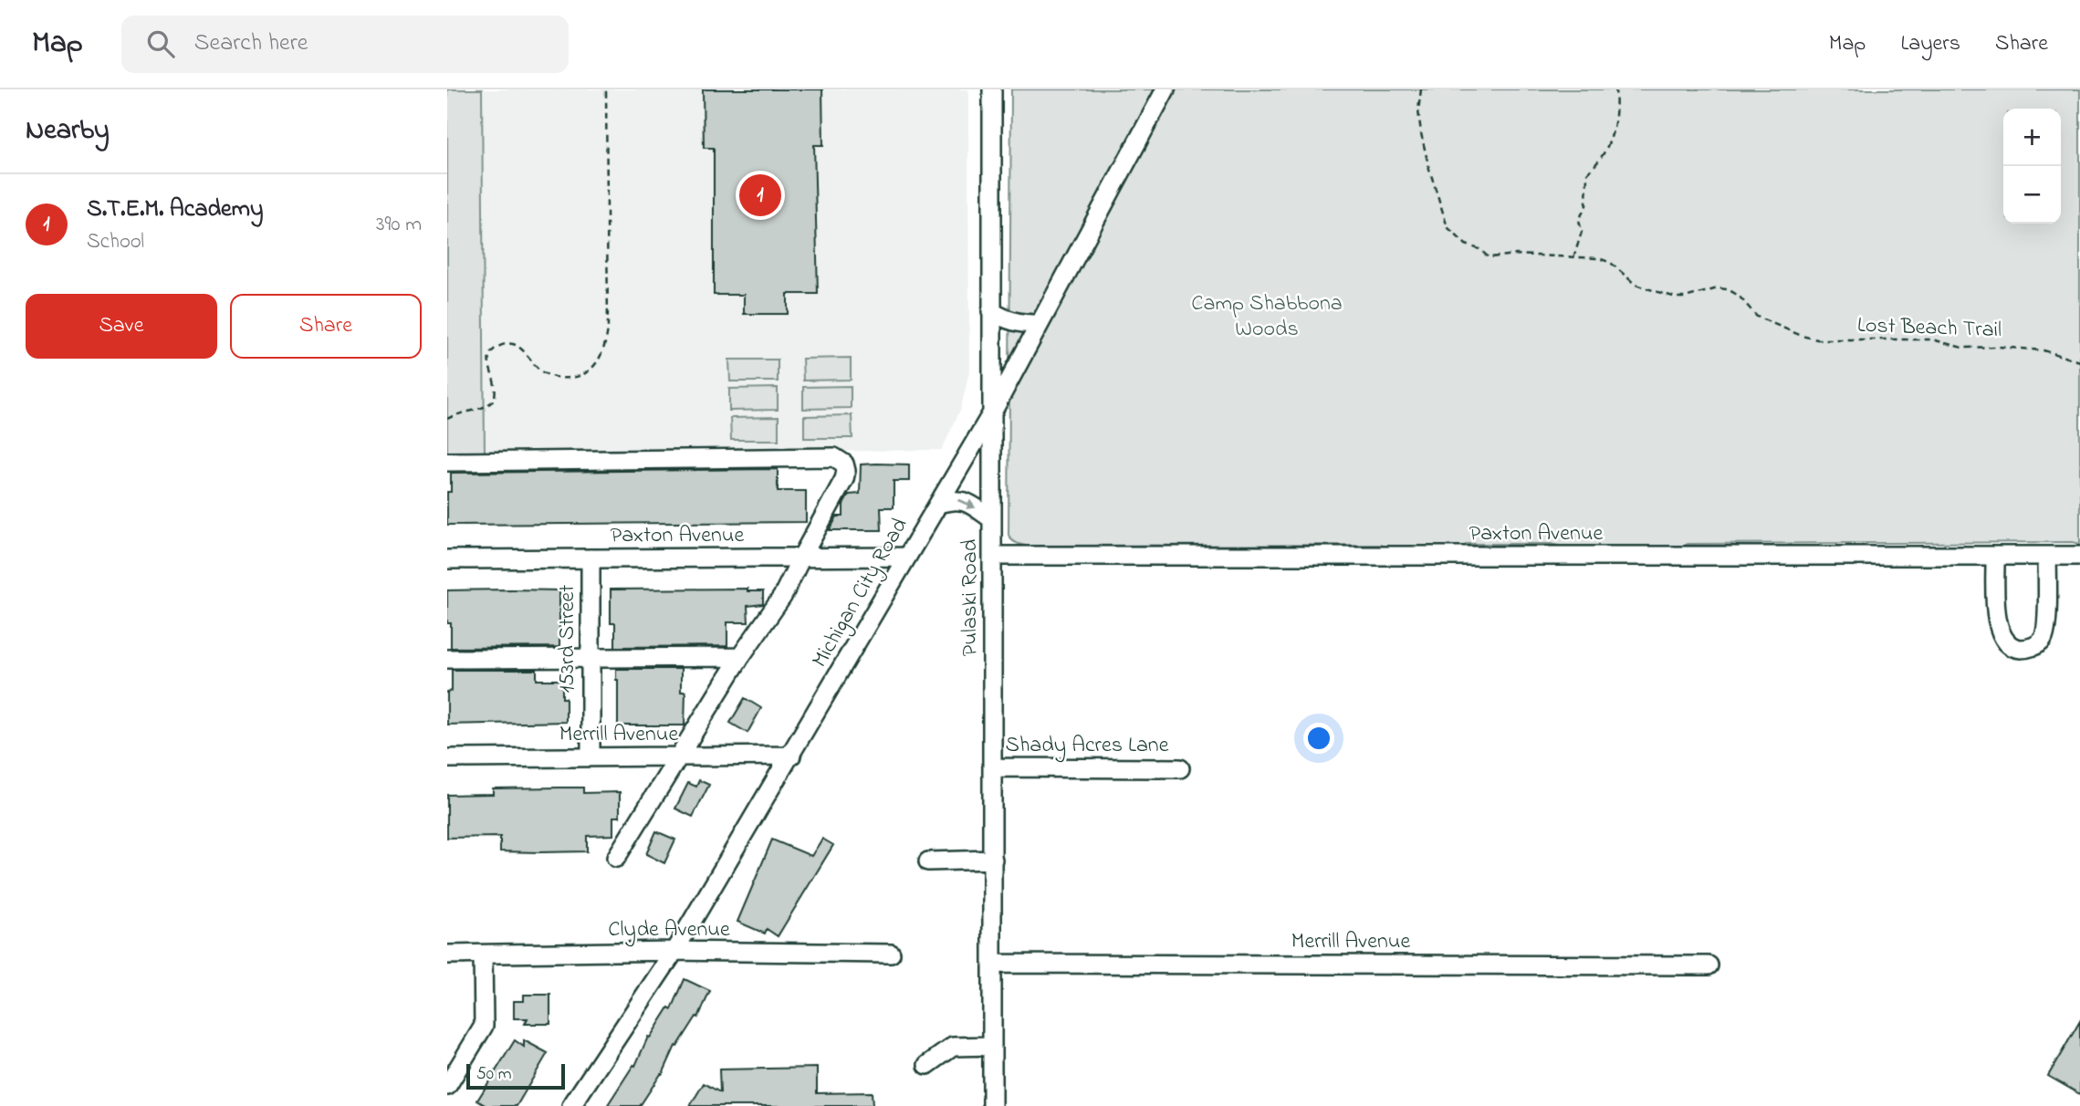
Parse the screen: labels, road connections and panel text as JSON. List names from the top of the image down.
{
  "streets": {
    "street": [
      "Paxton Avenue",
      "Michigan City Road",
      "Pulaski Road",
      "153rd Street",
      "Merrill Avenue",
      "Shady Acres Lane",
      "Clyde Avenue"
    ],
    "path": ["Lost Beach Trail"]
  },
  "crossings": [
    ["Paxton Avenue", "Michigan City Road"],
    ["Paxton Avenue", "Pulaski Road"],
    ["Paxton Avenue", "153rd Street"],
    ["Michigan City Road", "Pulaski Road"],
    ["Michigan City Road", "Merrill Avenue"],
    ["Michigan City Road", "Clyde Avenue"],
    ["Pulaski Road", "Merrill Avenue"],
    ["Pulaski Road", "Shady Acres Lane"],
    ["153rd Street", "Merrill Avenue"]
  ],
  "parks": ["Camp Shabbona Woods"],
  "scale_bar": "50 m",
  "page": {
    "header": "Map",
    "search": "Search here",
    "nav": ["Map", "Layers", "Share"],
    "heading": "Nearby",
    "map_buttons": ["+", "−"],
    "pins": "1",
    "list": [
      {
        "mark": "1",
        "name": "S.T.E.M. Academy",
        "note": "School",
        "value": "390 m"
      }
    ],
    "buttons": ["Save", "Share"],
    "scale": "50 m"
  }
}
